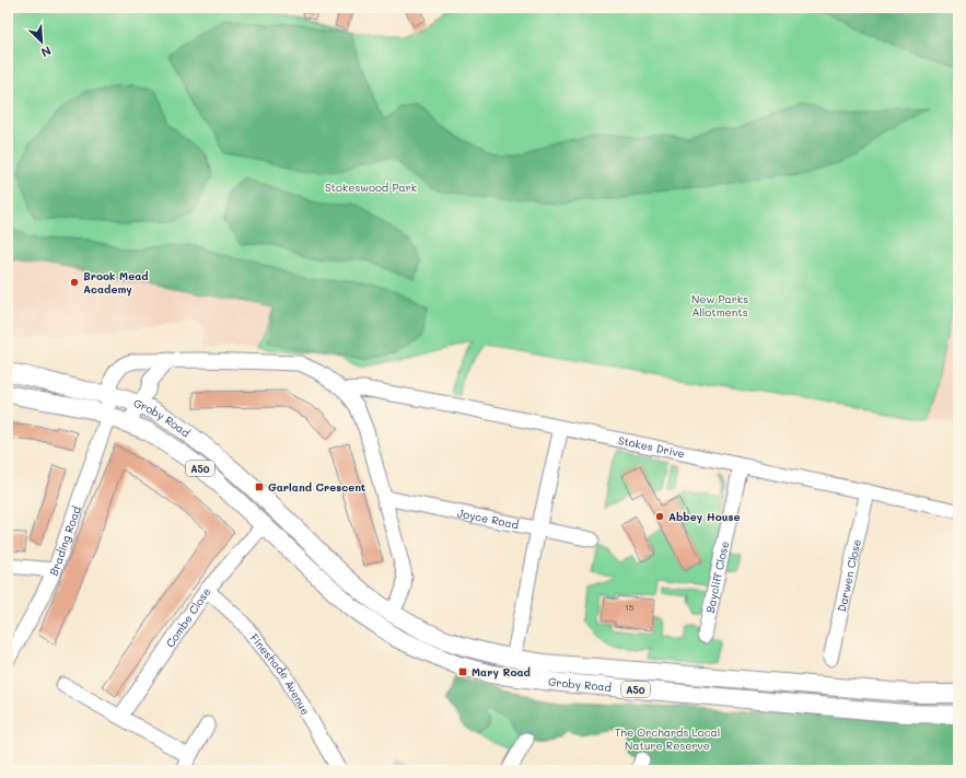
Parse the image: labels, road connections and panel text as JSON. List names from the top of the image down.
{
  "streets": {
    "main road": ["Groby Road", "A50"],
    "street": [
      "Stokes Drive",
      "Joyce Road",
      "Brading Road",
      "Darwen Close",
      "Baycliff Close",
      "Combe Close",
      "Fineshade Avenue"
    ]
  },
  "crossings": [
    ["Groby Road", "Brading Road"],
    ["Groby Road", "Combe Close"],
    ["Stokes Drive", "Darwen Close"],
    ["Stokes Drive", "Baycliff Close"],
    ["Combe Close", "Fineshade Avenue"]
  ],
  "parks": ["Stokeswood Park", "New Parks Allotments", "The Orchards Local Nature Reserve"],
  "places": {
    "other": ["Brook Mead Academy", "Abbey House"],
    "transit": ["Garland Crescent", "Mary Road"]
  },
  "house_numbers": ["15"],
  "north": "bottom right"
}
